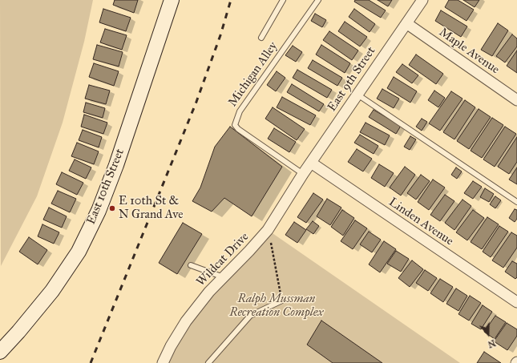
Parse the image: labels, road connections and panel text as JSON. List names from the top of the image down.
{
  "streets": {
    "main road": ["East 10th Street"],
    "street": [
      "Maple Avenue",
      "East 9th Street",
      "Linden Avenue",
      "Wildcat Drive"
    ],
    "lane": ["Michigan Alley"]
  },
  "crossings": [
    ["Maple Avenue", "East 9th Street"],
    ["Michigan Alley", "East 9th Street"],
    ["Michigan Alley", "Wildcat Drive"],
    ["East 9th Street", "Linden Avenue"],
    ["East 9th Street", "Wildcat Drive"]
  ],
  "parks": ["Ralph Mussman Recreation Complex"],
  "places": ["E 10th St & N Grand Ave"],
  "north": "bottom"
}
